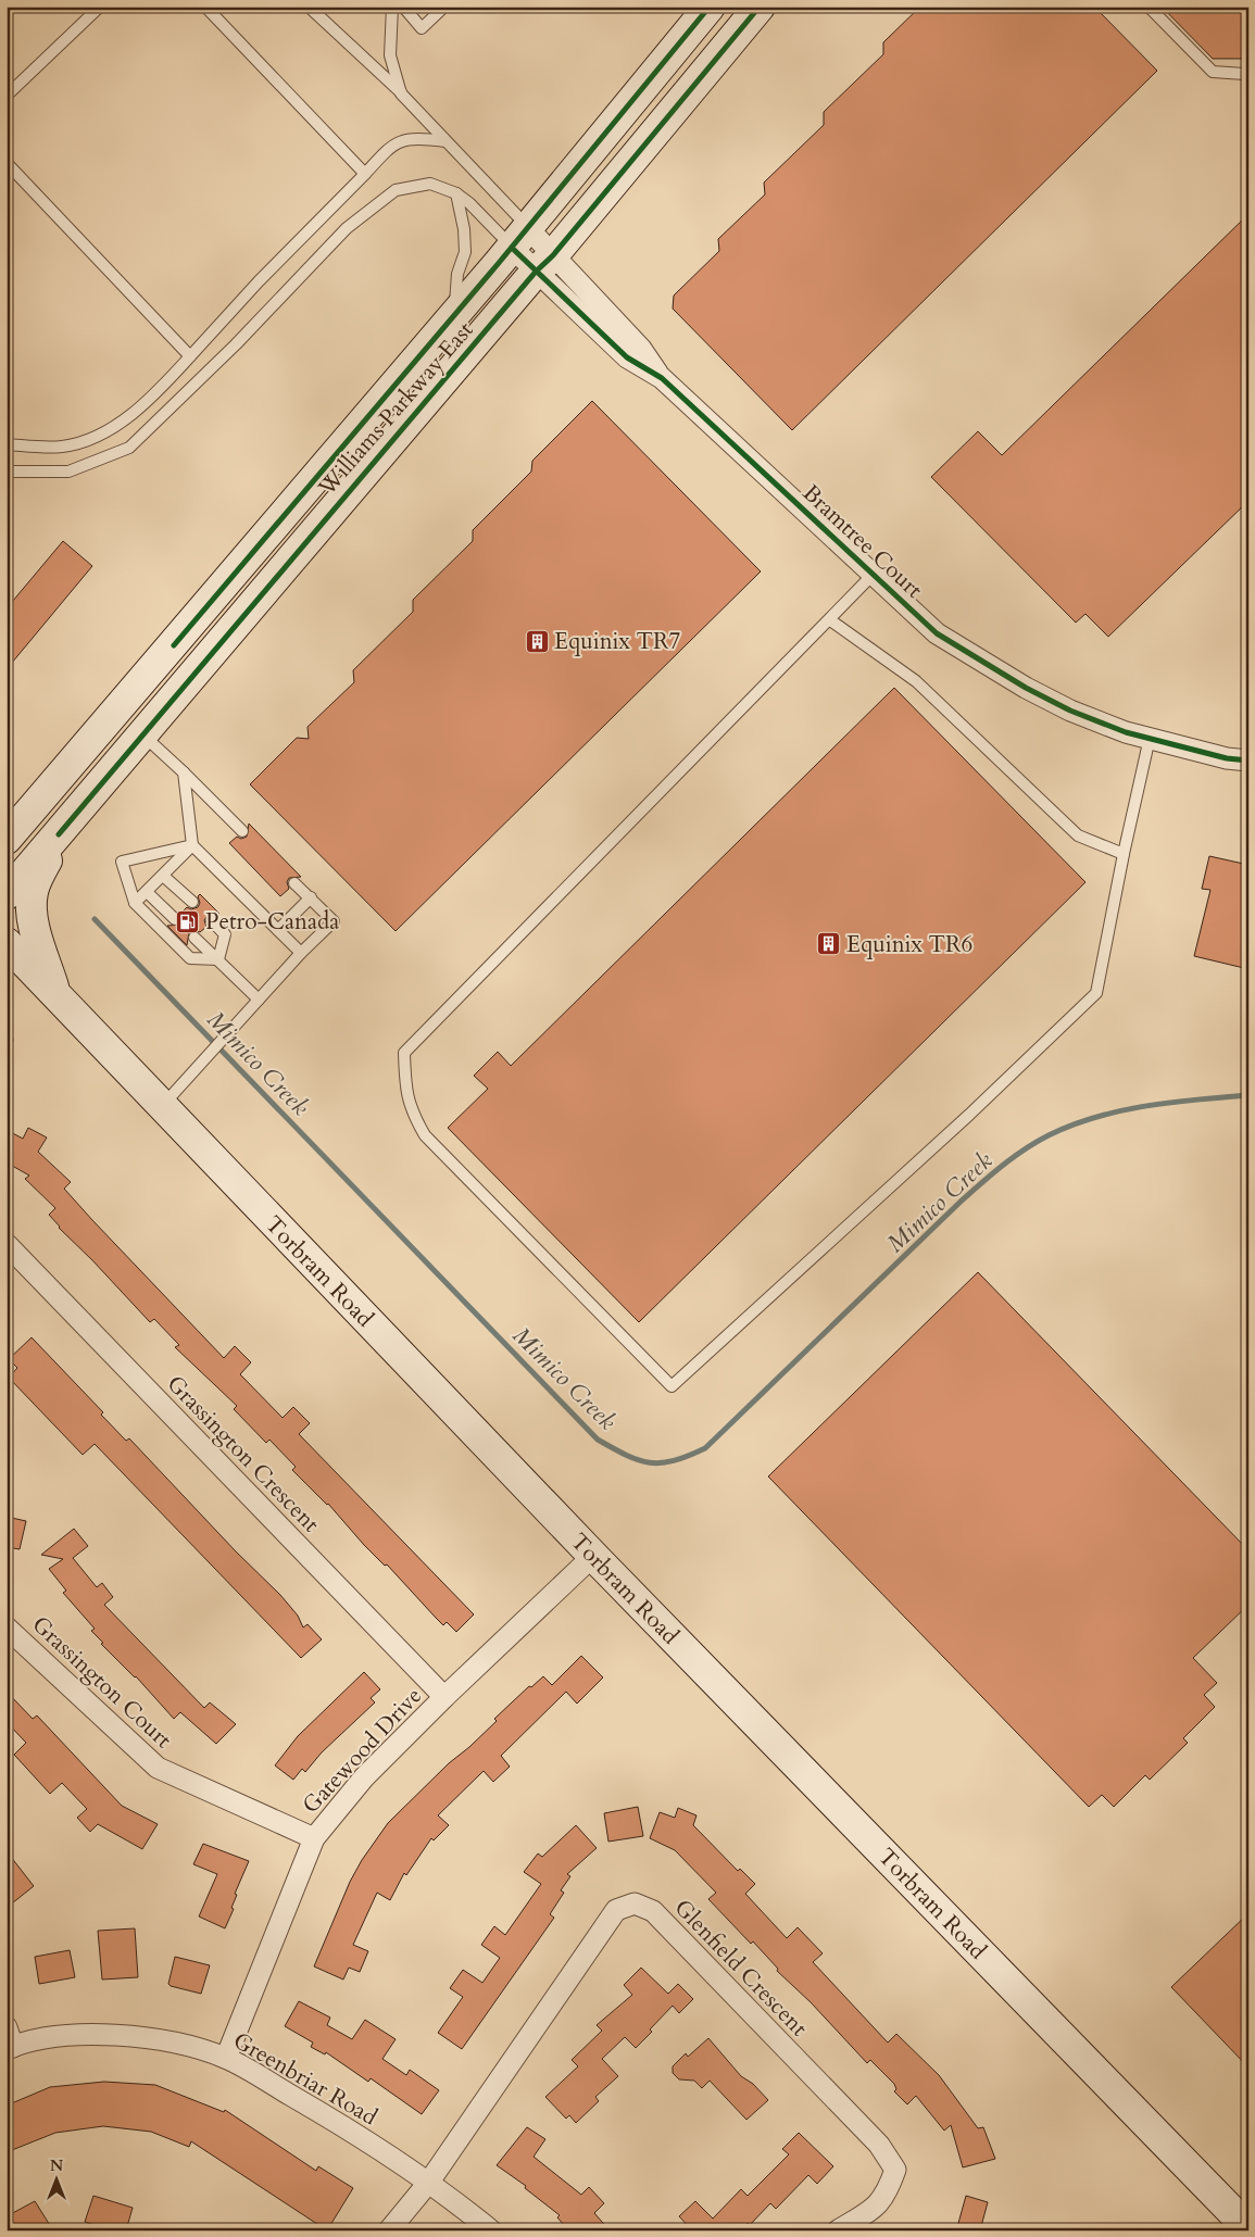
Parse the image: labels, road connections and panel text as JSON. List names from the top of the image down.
{
  "streets": {
    "main road": ["Williams Parkway East", "Torbram Road"],
    "street": [
      "Bramtree Court",
      "Grassington Crescent",
      "Grassington Court",
      "Gatewood Drive",
      "Glenfield Crescent",
      "Greenbriar Road"
    ]
  },
  "crossings": [
    ["Williams Parkway East", "Bramtree Court"],
    ["Torbram Road", "Gatewood Drive"],
    ["Grassington Crescent", "Gatewood Drive"],
    ["Grassington Court", "Gatewood Drive"],
    ["Gatewood Drive", "Greenbriar Road"],
    ["Glenfield Crescent", "Greenbriar Road"]
  ],
  "water": ["Mimico Creek"],
  "places": {
    "building": ["Equinix TR7", "Equinix TR6"],
    "fuel station": ["Petro-Canada"]
  },
  "north": "top"
}
